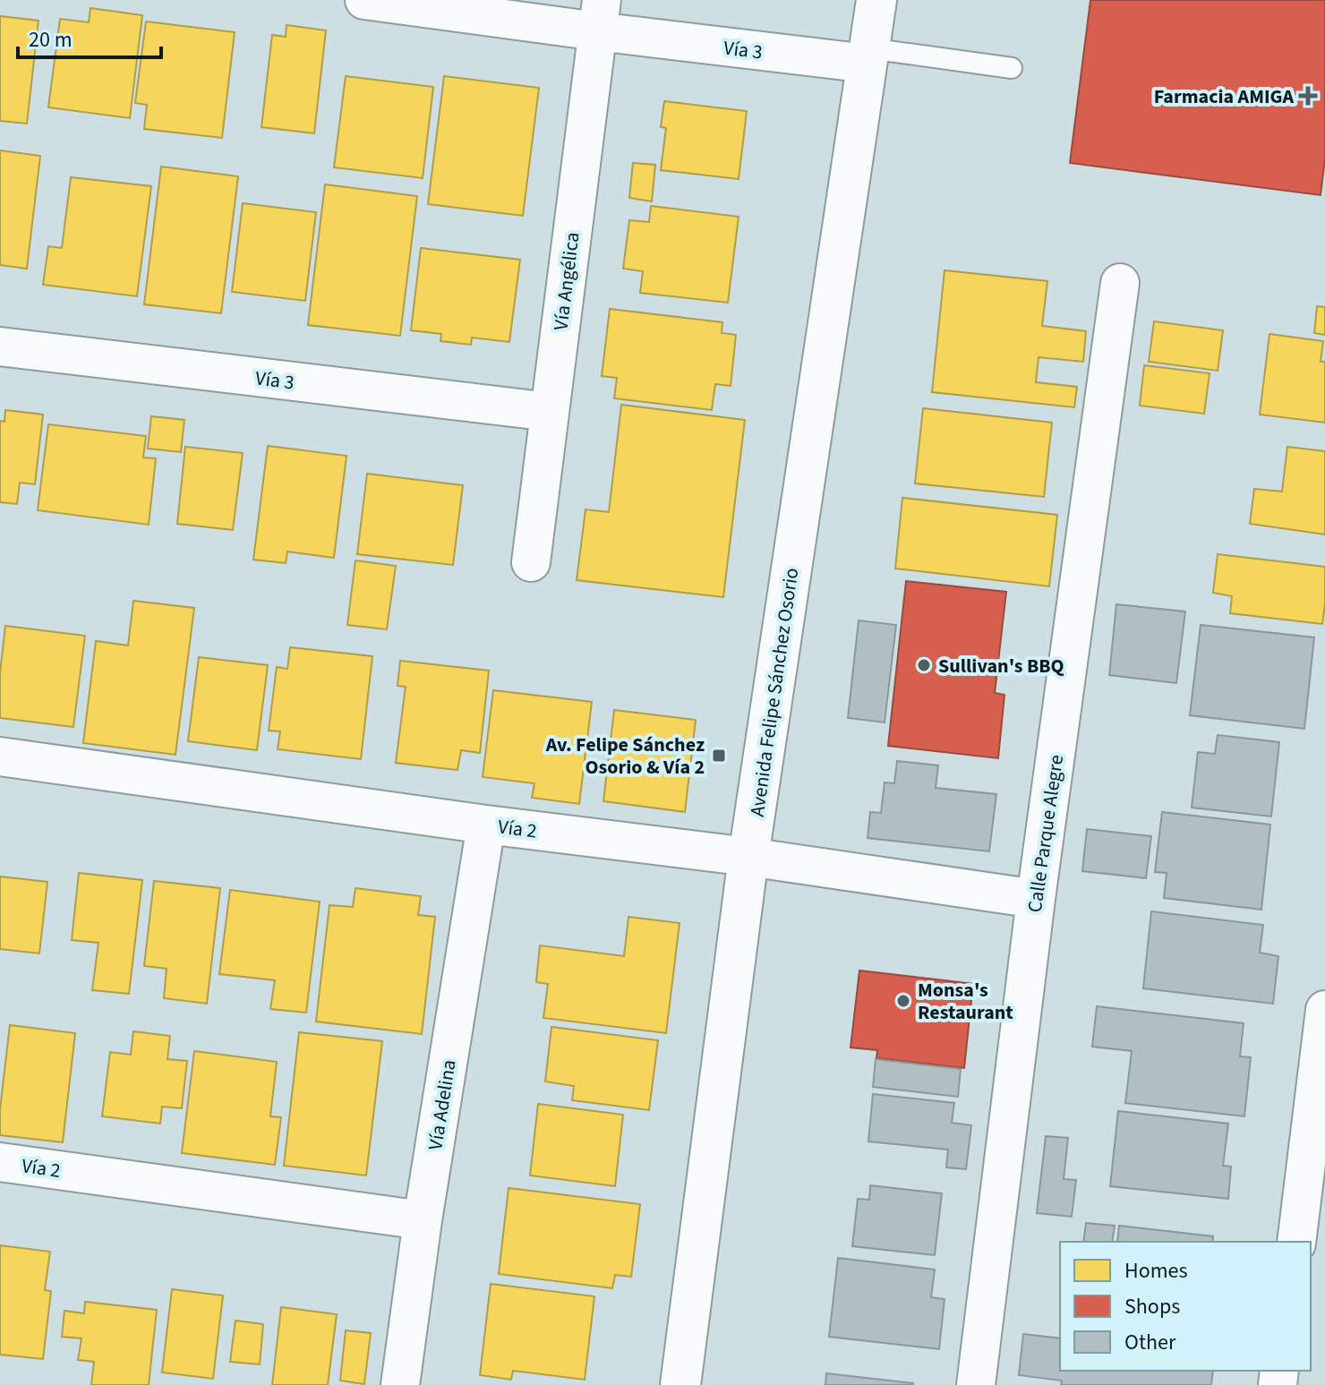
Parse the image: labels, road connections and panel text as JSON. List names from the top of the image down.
{
  "streets": {
    "street": [
      "Vía 3",
      "Vía Angélica",
      "Avenida Felipe Sánchez Osorio",
      "Vía 2",
      "Calle Parque Alegre",
      "Vía Adelina"
    ]
  },
  "crossings": [
    ["Vía 3", "Vía Angélica"],
    ["Vía 3", "Avenida Felipe Sánchez Osorio"],
    ["Avenida Felipe Sánchez Osorio", "Vía 2"],
    ["Vía 2", "Calle Parque Alegre"],
    ["Vía 2", "Vía Adelina"]
  ],
  "places": {
    "health": ["Farmacia AMIGA"],
    "other": ["Sullivan's BBQ", "Monsa's Restaurant"],
    "transit": ["Av. Felipe Sánchez Osorio & Vía 2"]
  },
  "legend": ["Homes", "Shops", "Other"],
  "scale_bar": "20 m"
}
